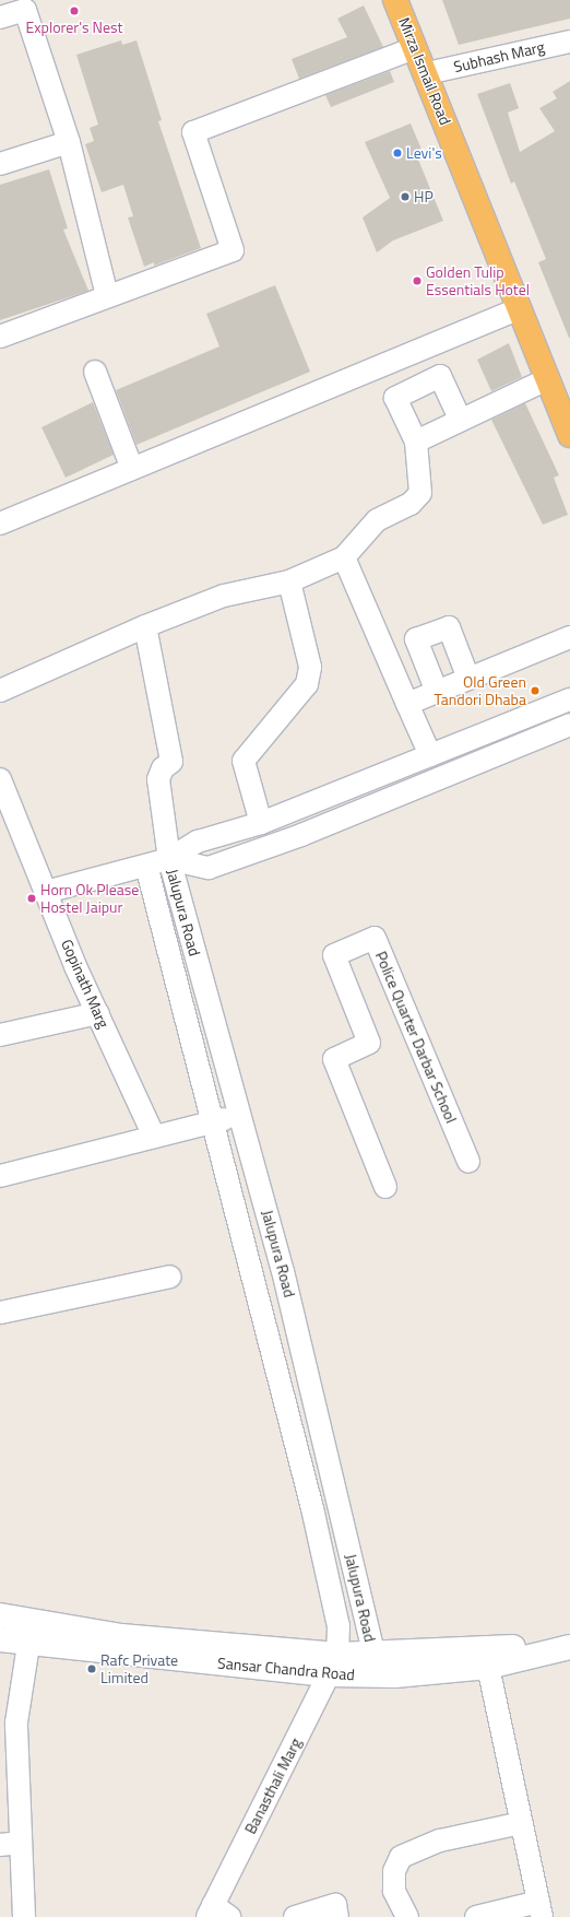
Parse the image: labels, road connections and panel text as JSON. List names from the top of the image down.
{
  "streets": {
    "highway": ["Mirza Ismail Road"],
    "street": [
      "Subhash Marg",
      "Jalupura Road",
      "Gopinath Marg",
      "Police Quarter Darbar School",
      "Sansar Chandra Road",
      "Banasthali Marg"
    ]
  },
  "crossings": [
    ["Subhash Marg", "Mirza Ismail Road"],
    ["Jalupura Road", "Sansar Chandra Road"],
    ["Jalupura Road", "Banasthali Marg"],
    ["Sansar Chandra Road", "Banasthali Marg"]
  ],
  "places": [
    "Explorer's Nest",
    "Levi's",
    "HP",
    "Golden Tulip Essentials Hotel",
    "Old Green Tandori Dhaba",
    "Horn Ok Please Hostel Jaipur",
    "Rafc Private Limited"
  ]
}
